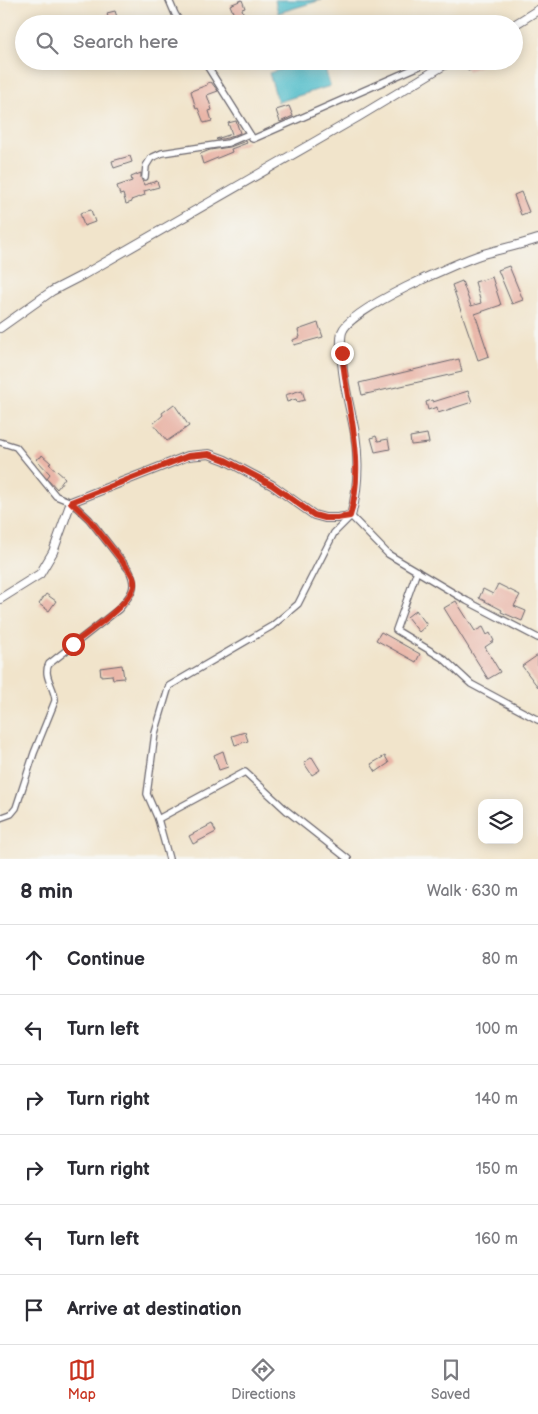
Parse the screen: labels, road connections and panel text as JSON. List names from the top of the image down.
{
  "page": {
    "search": "Search here",
    "heading": ["8 min", "Walk · 630 m"],
    "list": [
      ["Continue", "80 m"],
      ["Turn left", "100 m"],
      ["Turn right", "140 m"],
      ["Turn right", "150 m"],
      ["Turn left", "160 m"],
      "Arrive at destination"
    ],
    "nav": ["Map", "Directions", "Saved"]
  }
}
